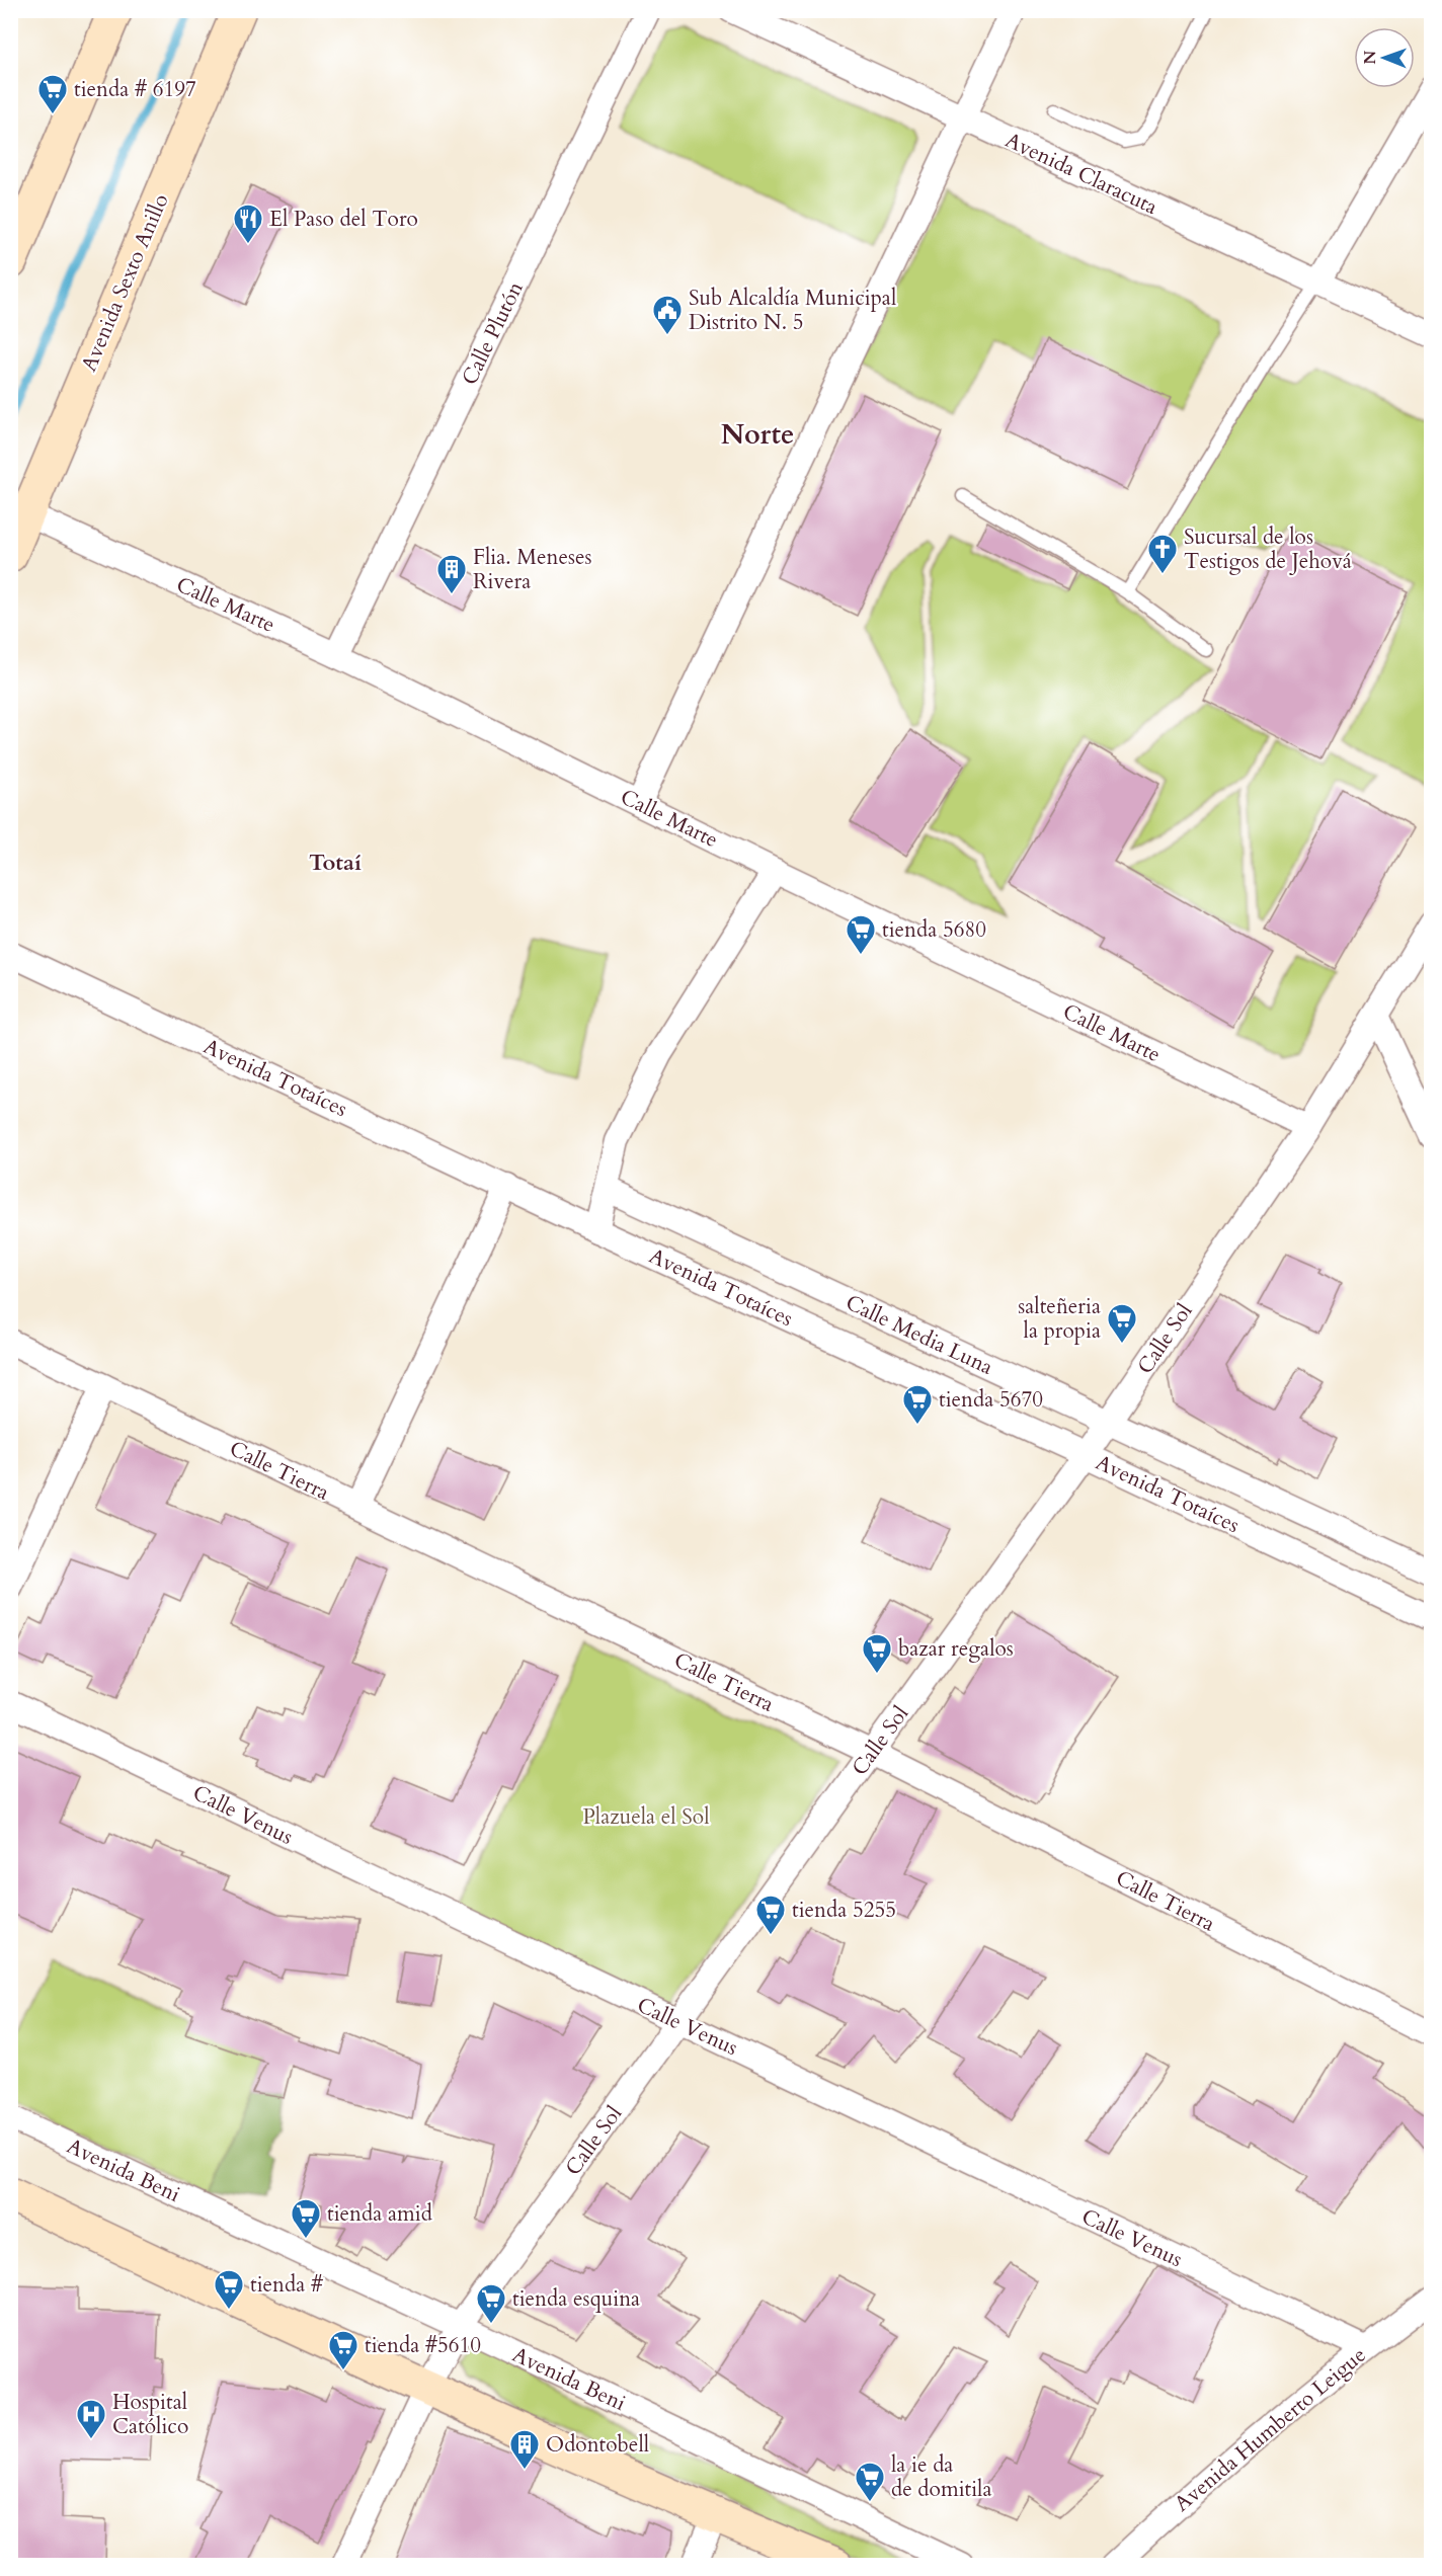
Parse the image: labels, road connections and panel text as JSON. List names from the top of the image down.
{
  "streets": {
    "street": [
      "Avenida Claracuta",
      "Avenida Sexto Anillo",
      "Calle Plutón",
      "Calle Marte",
      "Avenida Totaíces",
      "Calle Media Luna",
      "Calle Sol",
      "Calle Tierra",
      "Calle Venus",
      "Avenida Beni",
      "Avenida Humberto Leigue"
    ]
  },
  "crossings": [
    ["Avenida Sexto Anillo", "Calle Marte"],
    ["Calle Plutón", "Calle Marte"],
    ["Calle Marte", "Calle Sol"],
    ["Avenida Totaíces", "Calle Sol"],
    ["Calle Media Luna", "Calle Sol"],
    ["Calle Sol", "Calle Tierra"],
    ["Calle Sol", "Calle Venus"],
    ["Calle Sol", "Avenida Beni"],
    ["Calle Venus", "Avenida Humberto Leigue"]
  ],
  "districts": ["Norte", "Totaí"],
  "parks": ["Plazuela el Sol"],
  "places": {
    "supermarket": [
      "tienda # 6197",
      "tienda 5680",
      "salteñeria la propia",
      "tienda 5670",
      "bazar regalos",
      "tienda 5255",
      "tienda amid",
      "tienda #",
      "tienda esquina",
      "tienda #5610",
      "la ie da de domitila"
    ],
    "restaurant": ["El Paso del Toro"],
    "public building": ["Sub Alcaldía Municipal Distrito N. 5"],
    "church": ["Sucursal de los Testigos de Jehová"],
    "building": ["Flia. Meneses Rivera", "Odontobell"],
    "hospital": ["Hospital Católico"]
  },
  "north": "left"
}
